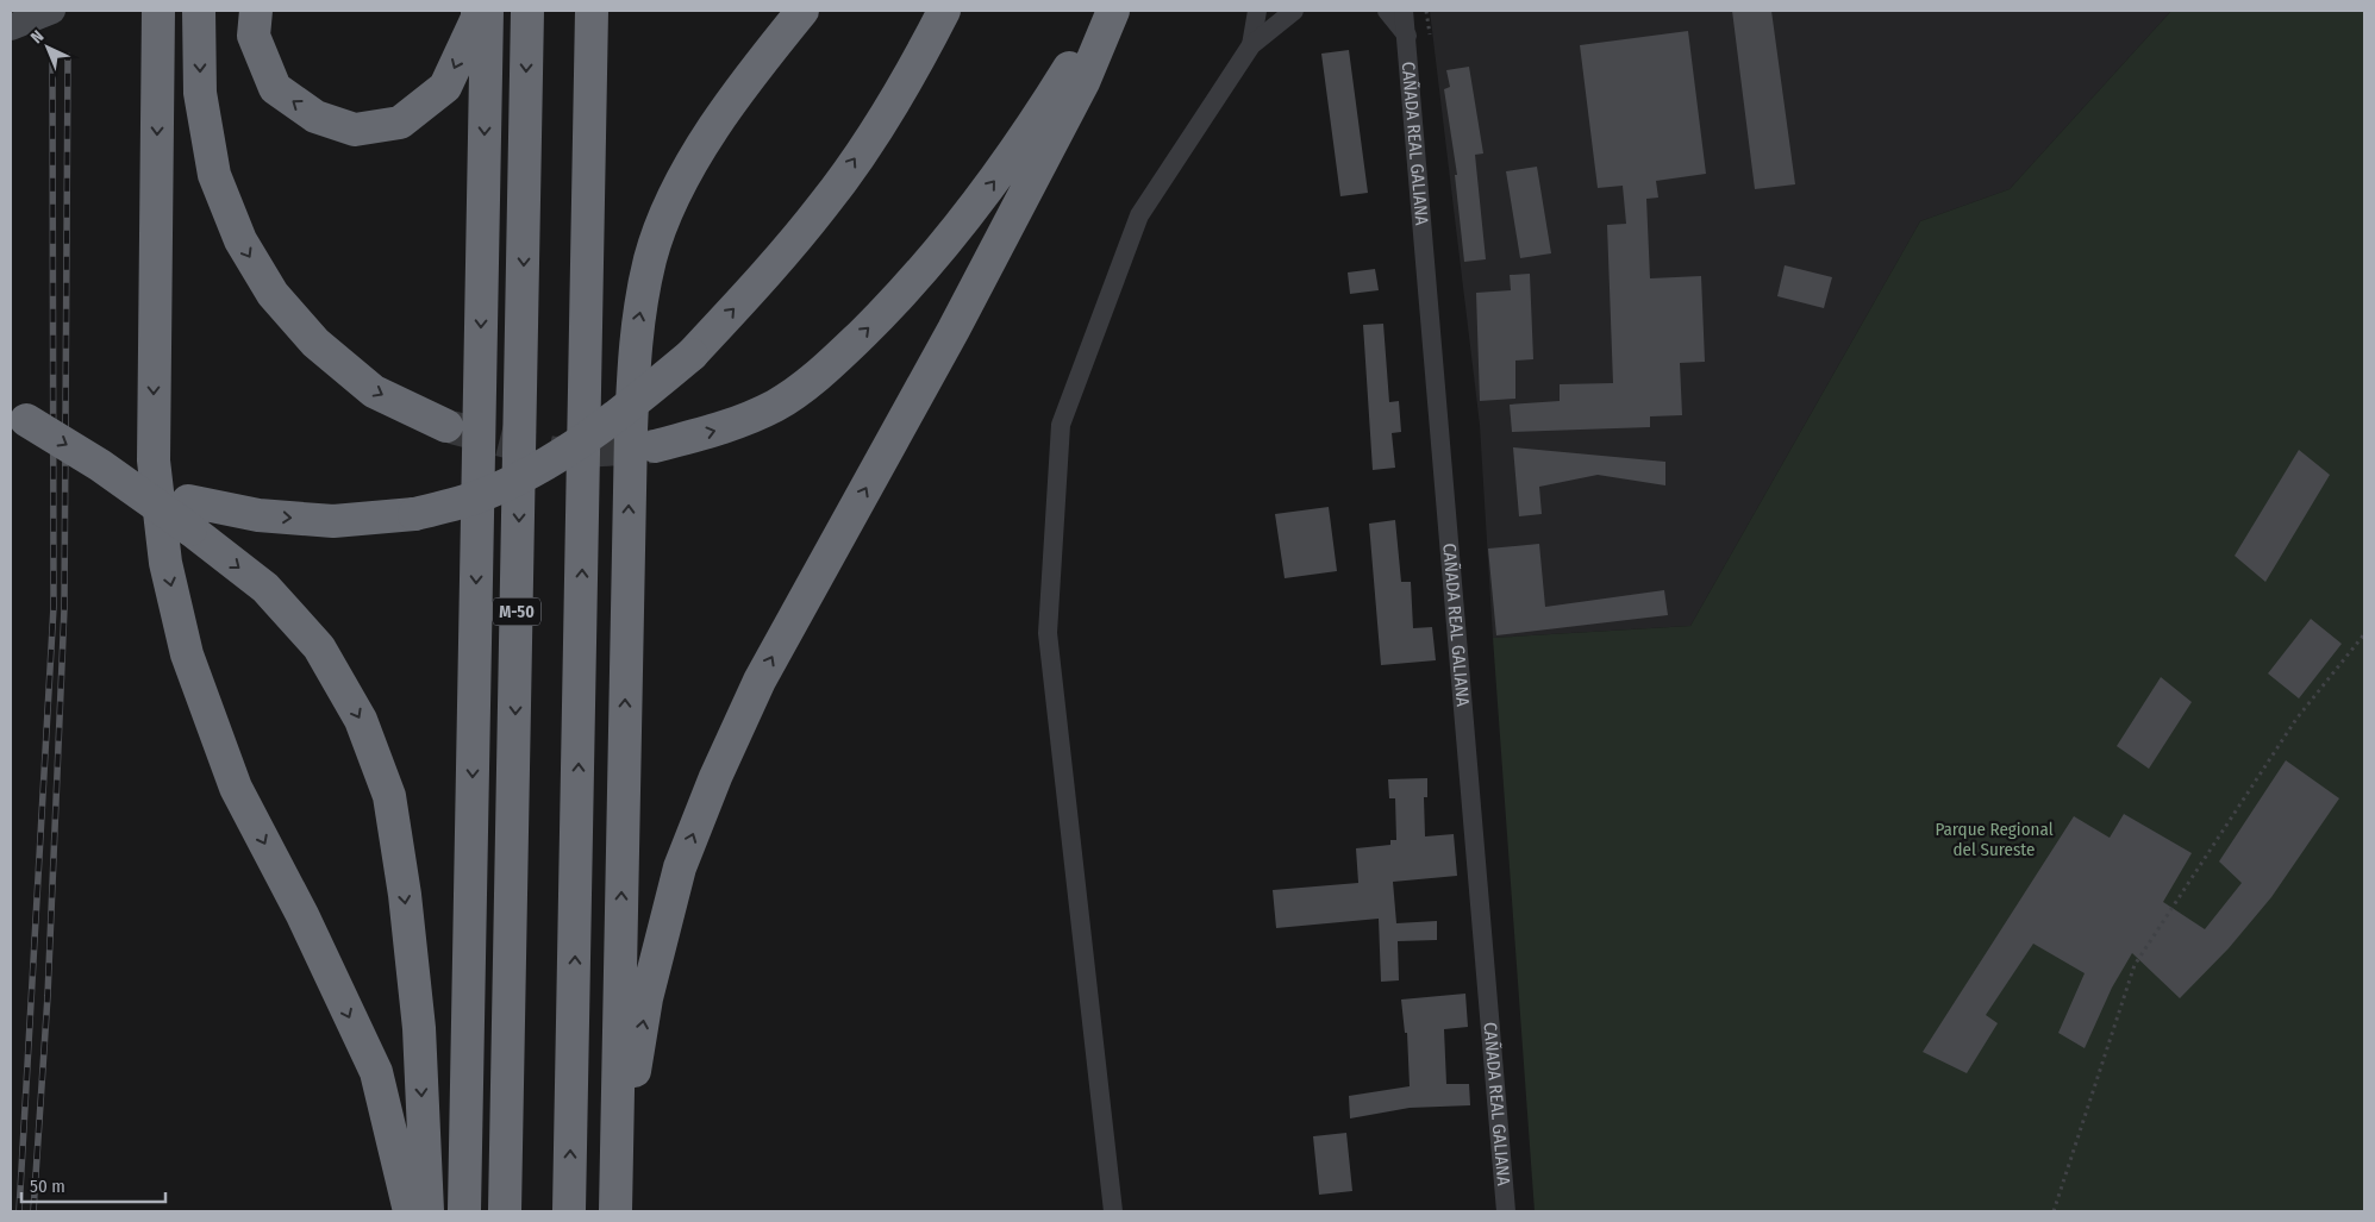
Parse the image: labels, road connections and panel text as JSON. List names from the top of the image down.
{
  "streets": {
    "highway": ["M-50"],
    "street": ["CAÑADA REAL GALIANA"]
  },
  "parks": ["Parque Regional del Sureste"],
  "scale_bar": "50 m",
  "north": "top left"
}
